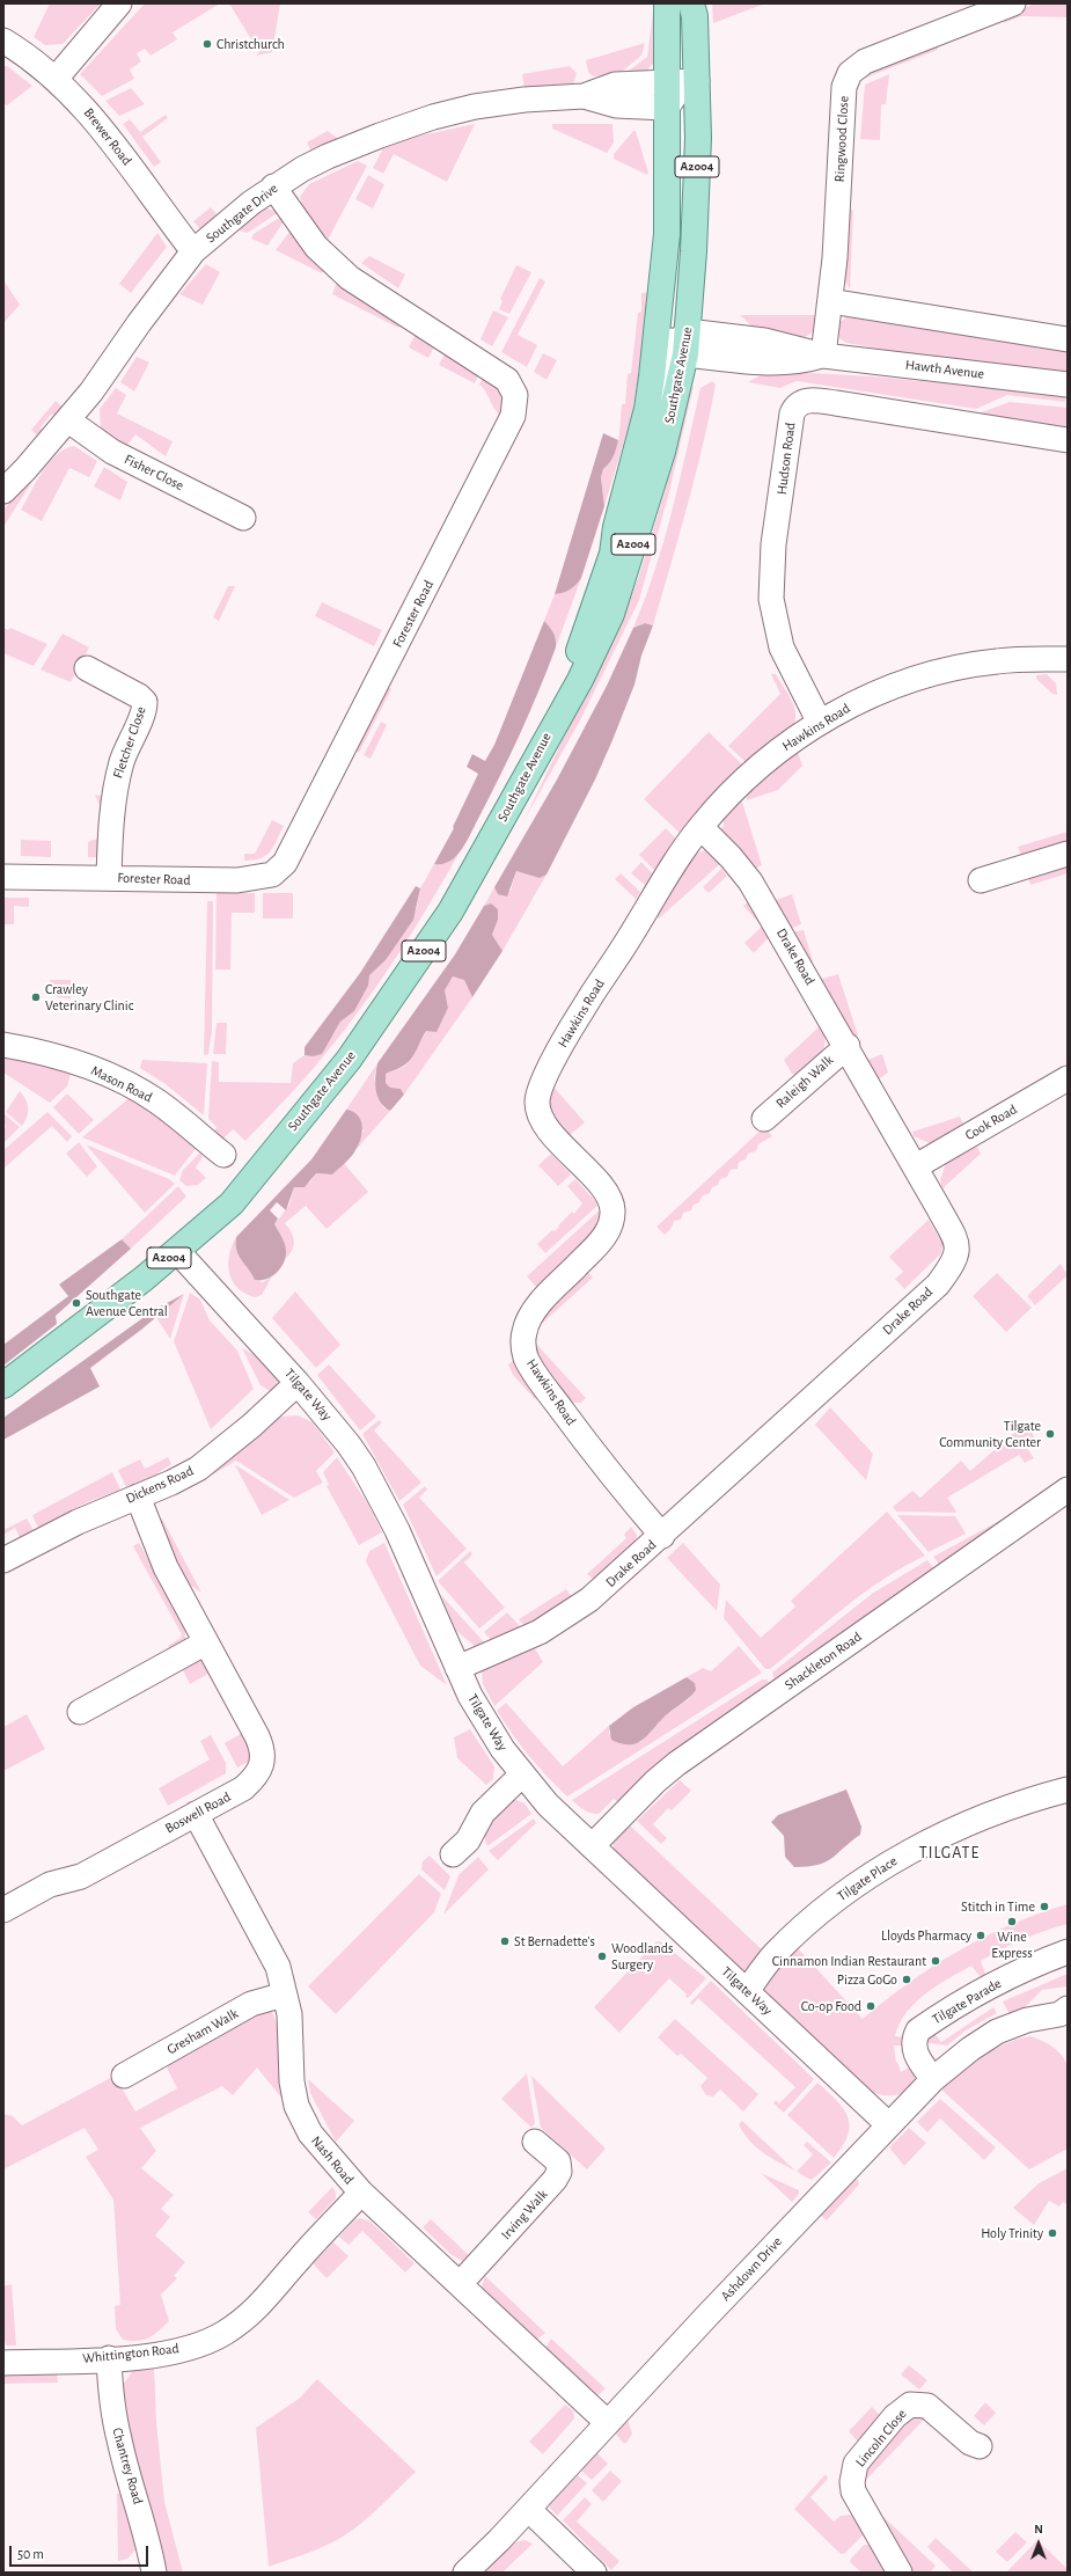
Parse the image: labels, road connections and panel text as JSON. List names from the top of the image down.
{
  "streets": {
    "main road": ["A2004", "Southgate Avenue"],
    "street": [
      "Brewer Road",
      "Ringwood Close",
      "Southgate Drive",
      "Hawth Avenue",
      "Hudson Road",
      "Fisher Close",
      "Forester Road",
      "Hawkins Road",
      "Fletcher Close",
      "Drake Road",
      "Raleigh Walk",
      "Mason Road",
      "Cook Road",
      "Tilgate Way",
      "Dickens Road",
      "Shackleton Road",
      "Boswell Road",
      "Tilgate Place",
      "Tilgate Parade",
      "Gresham Walk",
      "Nash Road",
      "Irving Walk",
      "Ashdown Drive",
      "Whittington Road",
      "Lincoln Close",
      "Chantrey Road"
    ]
  },
  "crossings": [
    ["Brewer Road", "Southgate Drive"],
    ["Ringwood Close", "Hawth Avenue"],
    ["Southgate Drive", "Southgate Avenue"],
    ["Southgate Drive", "Fisher Close"],
    ["Southgate Drive", "Forester Road"],
    ["Hawth Avenue", "Southgate Avenue"],
    ["Southgate Avenue", "Tilgate Way"],
    ["Hudson Road", "Hawkins Road"],
    ["Forester Road", "Fletcher Close"],
    ["Hawkins Road", "Drake Road"],
    ["Drake Road", "Raleigh Walk"],
    ["Drake Road", "Cook Road"],
    ["Drake Road", "Tilgate Way"],
    ["Tilgate Way", "Dickens Road"],
    ["Tilgate Way", "Shackleton Road"],
    ["Tilgate Way", "Tilgate Place"],
    ["Tilgate Way", "Ashdown Drive"],
    ["Dickens Road", "Boswell Road"],
    ["Boswell Road", "Nash Road"],
    ["Tilgate Parade", "Ashdown Drive"],
    ["Gresham Walk", "Nash Road"],
    ["Nash Road", "Irving Walk"],
    ["Nash Road", "Ashdown Drive"],
    ["Nash Road", "Whittington Road"],
    ["Whittington Road", "Chantrey Road"]
  ],
  "districts": ["TILGATE"],
  "places": [
    "Christchurch",
    "Crawley Veterinary Clinic",
    "Southgate Avenue Central",
    "Tilgate Community Center",
    "Stitch in Time",
    "Wine Express",
    "Lloyds Pharmacy",
    "St Bernadette's",
    "Woodlands Surgery",
    "Cinnamon Indian Restaurant",
    "Pizza GoGo",
    "Co-op Food",
    "Holy Trinity"
  ],
  "scale_bar": "50 m",
  "north": "top"
}
